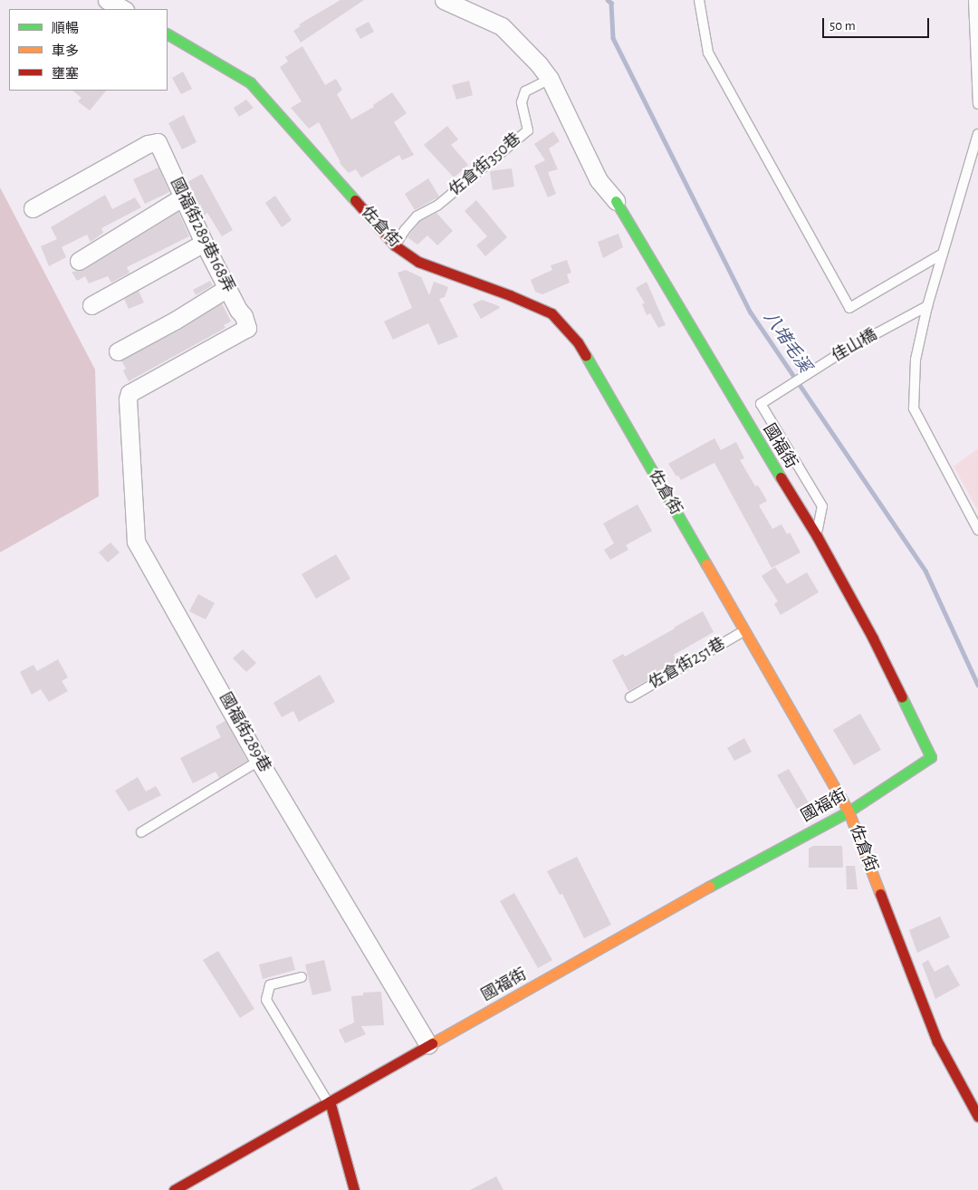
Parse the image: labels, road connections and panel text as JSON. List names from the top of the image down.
{
  "streets": {
    "street": [
      "佐倉街",
      "國福街289巷168弄",
      "國福街",
      "國福街289巷"
    ],
    "lane": ["佐倉街350巷", "佳山橋", "佐倉街251巷"]
  },
  "crossings": [
    ["佐倉街350巷", "佐倉街"],
    ["佐倉街", "國福街"],
    ["佐倉街", "佐倉街251巷"],
    ["國福街289巷168弄", "國福街289巷"],
    ["佳山橋", "國福街"],
    ["國福街", "國福街289巷"]
  ],
  "water": ["八堵毛溪"],
  "legend": ["順暢", "車多", "壅塞"],
  "scale_bar": "50 m"
}
